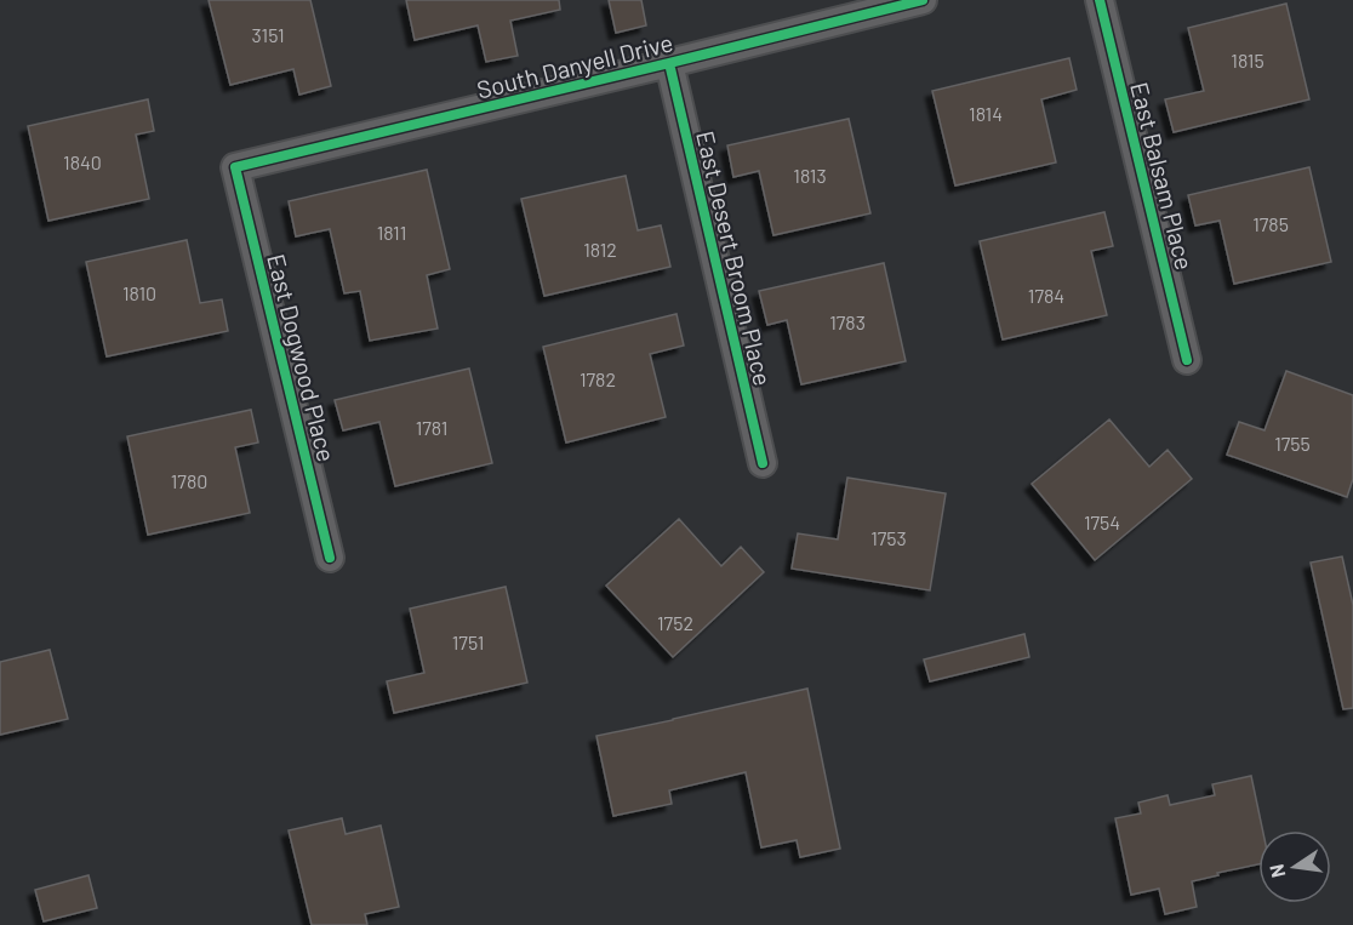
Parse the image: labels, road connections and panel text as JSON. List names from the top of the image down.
{
  "streets": {
    "street": [
      "South Danyell Drive",
      "East Balsam Place",
      "East Desert Broom Place",
      "East Dogwood Place"
    ]
  },
  "crossings": [
    ["South Danyell Drive", "East Desert Broom Place"],
    ["South Danyell Drive", "East Dogwood Place"]
  ],
  "house_numbers": [
    "3151",
    "1815",
    "1814",
    "1840",
    "1813",
    "1785",
    "1811",
    "1812",
    "1810",
    "1784",
    "1783",
    "1782",
    "1781",
    "1755",
    "1780",
    "1754",
    "1753",
    "1752",
    "1751"
  ],
  "north": "left"
}
